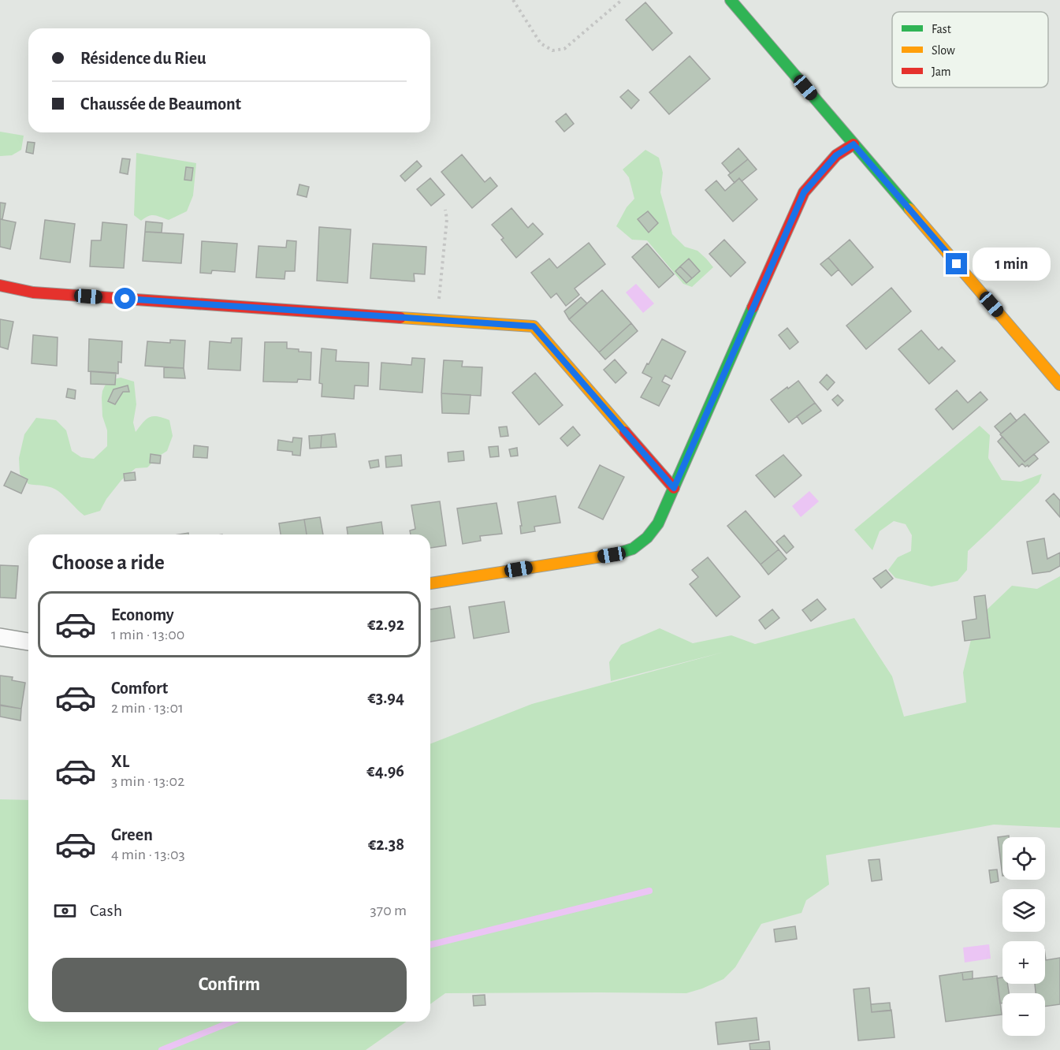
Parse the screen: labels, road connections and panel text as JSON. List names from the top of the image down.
{
  "legend": ["Fast", "Slow", "Jam"],
  "page": {
    "banner": ["Résidence du Rieu", "Chaussée de Beaumont"],
    "bubble": "1 min",
    "heading": "Choose a ride",
    "list": [
      {
        "name": "Economy",
        "note": "1 min · 13:00",
        "value": "€2.92"
      },
      {
        "name": "Comfort",
        "note": "2 min · 13:01",
        "value": "€3.94"
      },
      {
        "name": "XL",
        "note": "3 min · 13:02",
        "value": "€4.96"
      },
      {
        "name": "Green",
        "note": "4 min · 13:03",
        "value": "€2.38"
      }
    ],
    "map_buttons": ["+", "−"],
    "pay": ["Cash", "370 m"],
    "buttons": "Confirm"
  }
}
